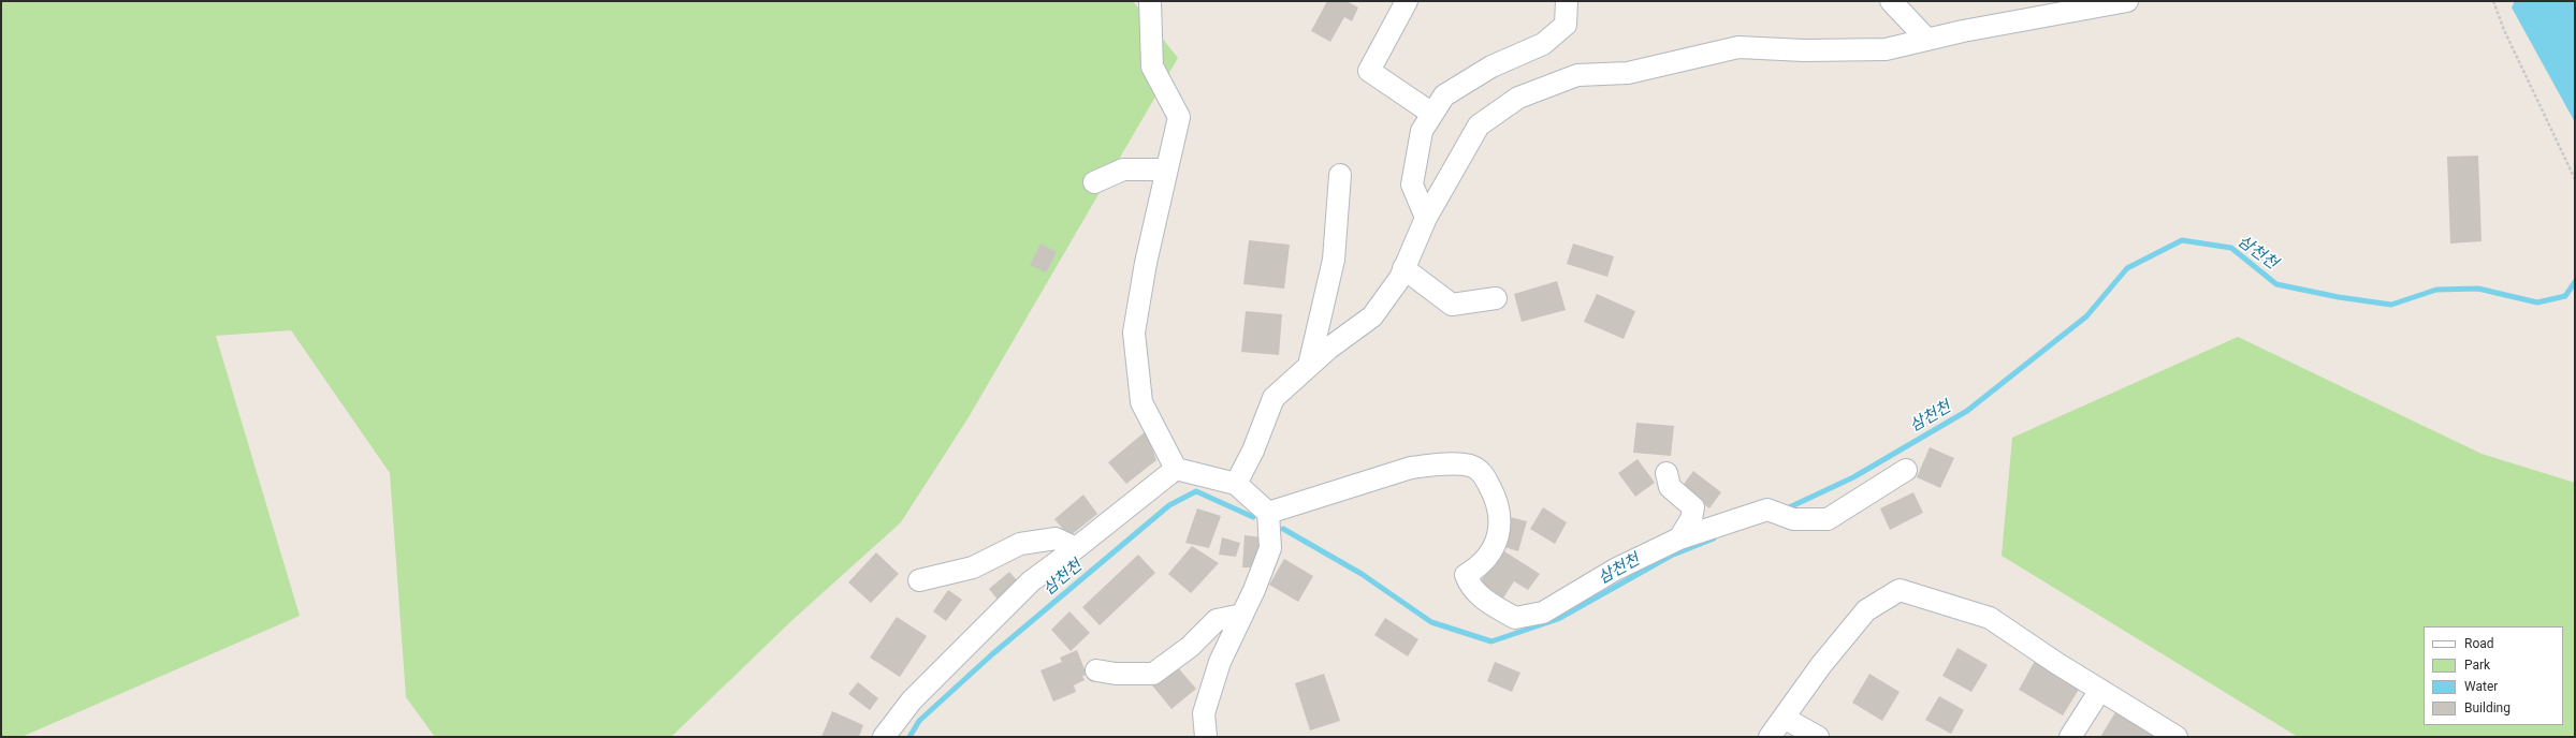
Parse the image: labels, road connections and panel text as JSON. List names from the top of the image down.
{
  "water": ["삼천천"],
  "legend": [
    "Road",
    "Park",
    "Water",
    "Building"
  ]
}
